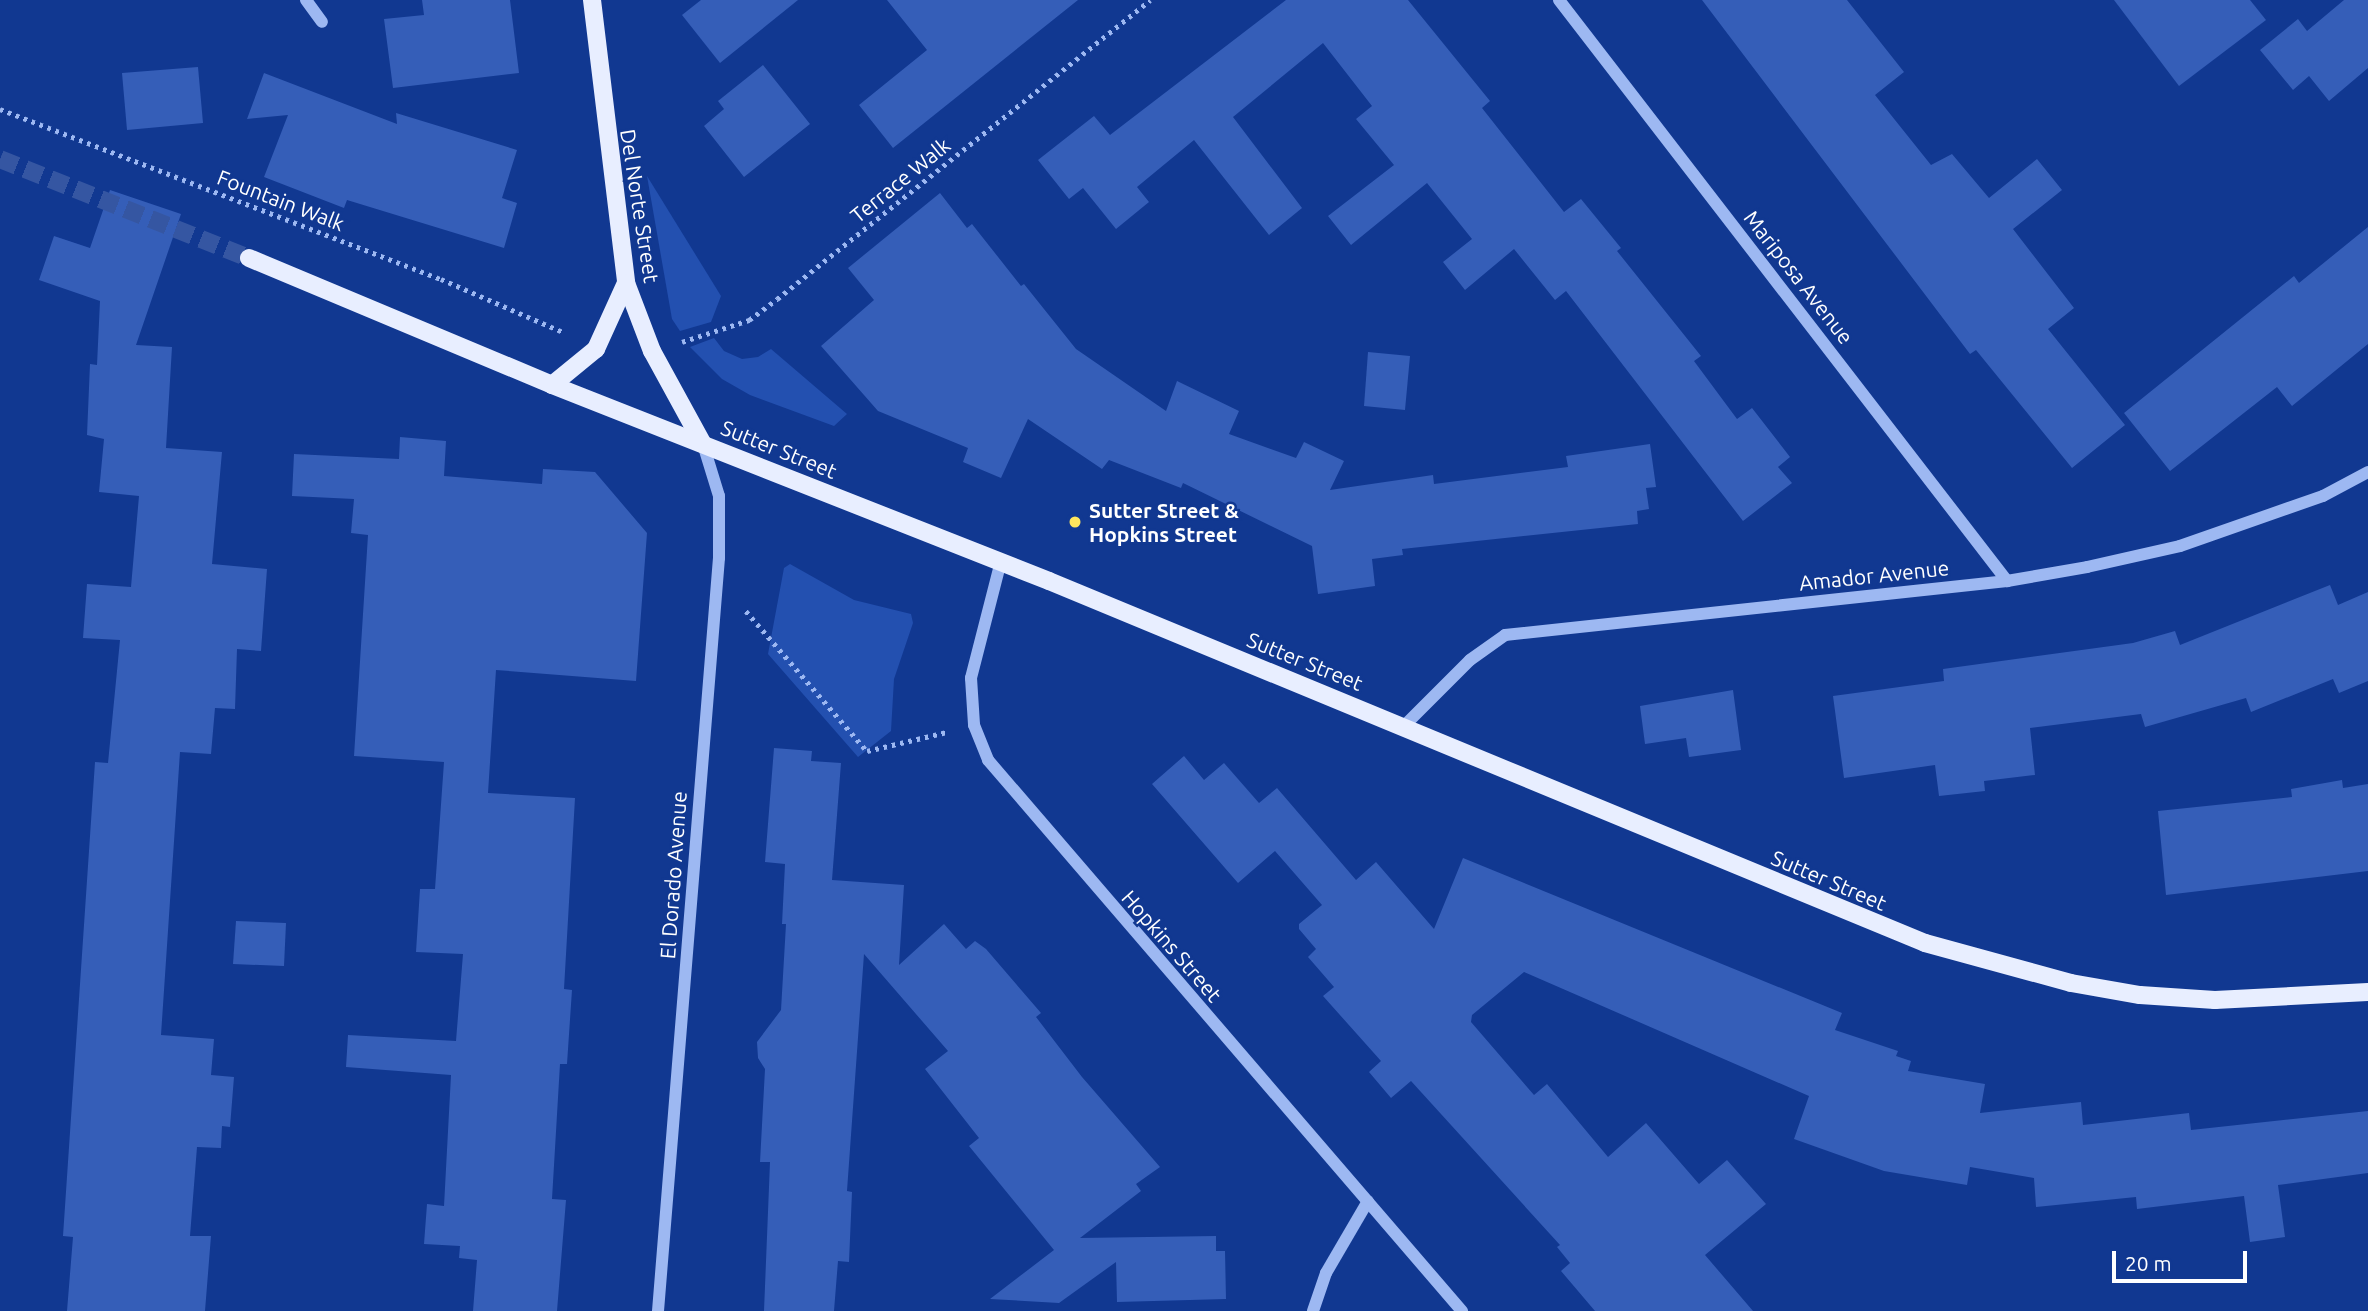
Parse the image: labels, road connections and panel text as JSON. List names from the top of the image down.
{
  "streets": {
    "main road": ["Del Norte Street", "Sutter Street"],
    "street": [
      "Mariposa Avenue",
      "Amador Avenue",
      "El Dorado Avenue",
      "Hopkins Street"
    ],
    "path": ["Terrace Walk", "Fountain Walk"]
  },
  "crossings": [
    ["Terrace Walk", "Del Norte Street"],
    ["Del Norte Street", "Sutter Street"],
    ["Del Norte Street", "El Dorado Avenue"],
    ["Mariposa Avenue", "Amador Avenue"],
    ["Sutter Street", "Amador Avenue"],
    ["Sutter Street", "El Dorado Avenue"],
    ["Sutter Street", "Hopkins Street"]
  ],
  "places": ["Sutter Street & Hopkins Street"],
  "scale_bar": "20 m"
}
